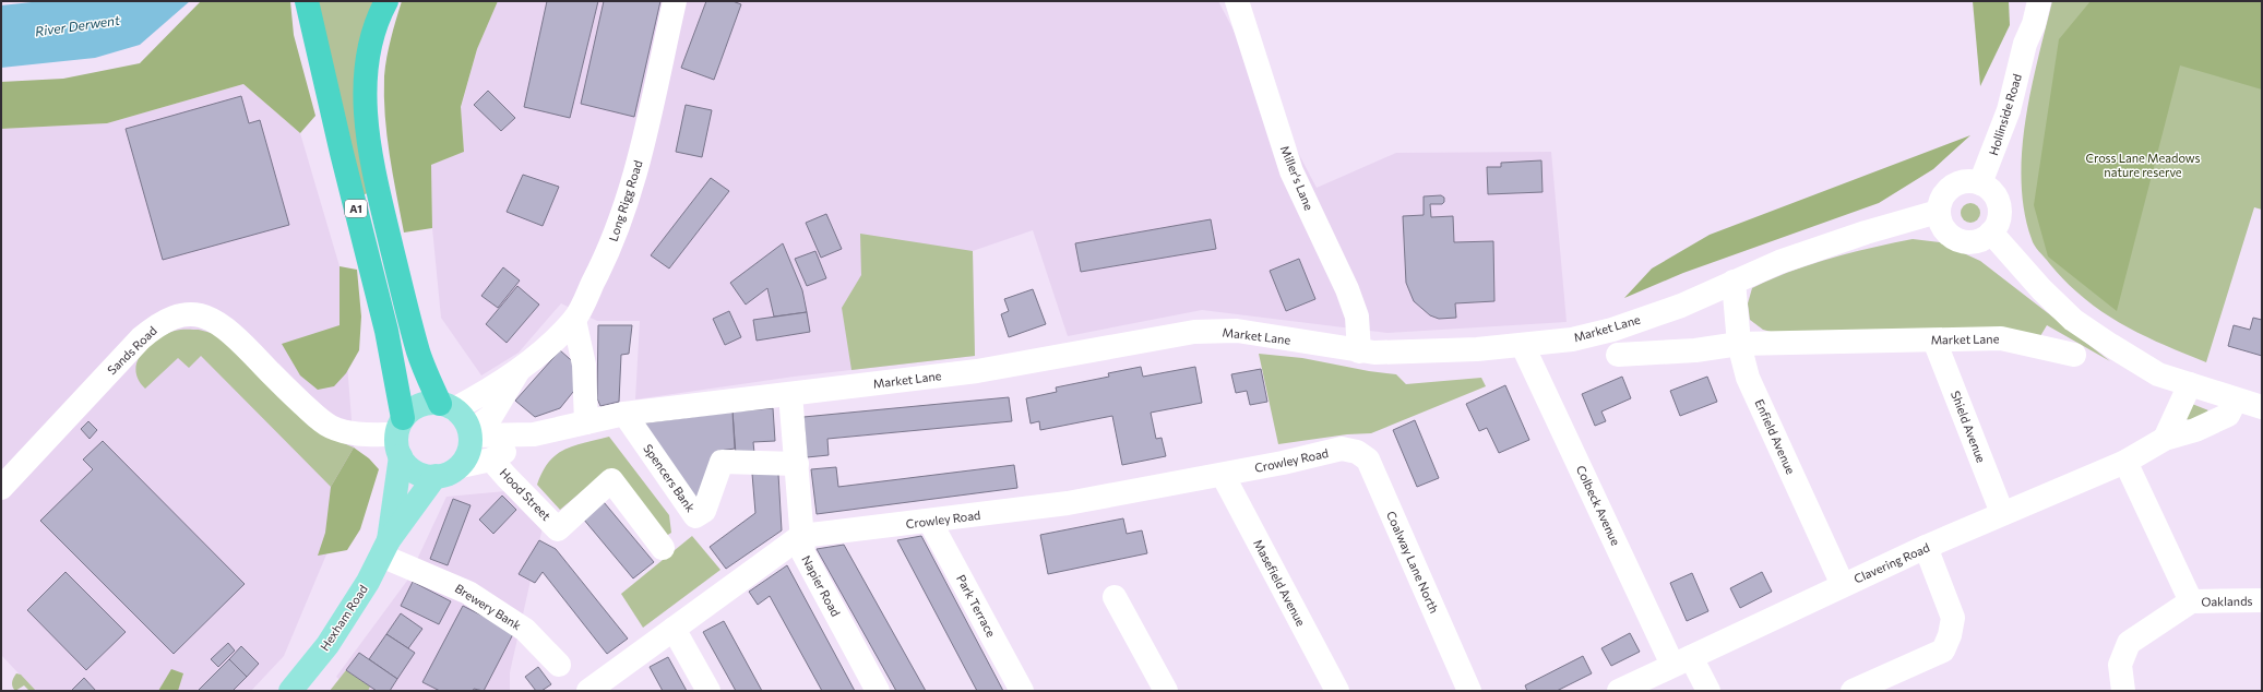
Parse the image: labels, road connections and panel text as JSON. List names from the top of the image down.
{
  "streets": {
    "highway": ["A1"],
    "main road": ["Hexham Road"],
    "street": [
      "Hollinside Road",
      "Miller's Lane",
      "Long Rigg Road",
      "Market Lane",
      "Sands Road",
      "Shield Avenue",
      "Enfield Avenue",
      "Crowley Road",
      "Spencers Bank",
      "Hood Street",
      "Colbeck Avenue",
      "Coalway Lane North",
      "Clavering Road",
      "Masefield Avenue",
      "Napier Road",
      "Oaklands",
      "Park Terrace",
      "Brewery Bank"
    ]
  },
  "crossings": [
    ["Hollinside Road", "Market Lane"],
    ["Miller's Lane", "Market Lane"],
    ["A1", "Market Lane"],
    ["A1", "Sands Road"],
    ["A1", "Hexham Road"],
    ["Market Lane", "Sands Road"],
    ["Market Lane", "Shield Avenue"],
    ["Market Lane", "Enfield Avenue"],
    ["Market Lane", "Spencers Bank"],
    ["Market Lane", "Hood Street"],
    ["Market Lane", "Colbeck Avenue"],
    ["Market Lane", "Napier Road"],
    ["Market Lane", "Hexham Road"],
    ["Sands Road", "Hexham Road"],
    ["Shield Avenue", "Clavering Road"],
    ["Enfield Avenue", "Clavering Road"],
    ["Crowley Road", "Coalway Lane North"],
    ["Crowley Road", "Masefield Avenue"],
    ["Crowley Road", "Napier Road"],
    ["Crowley Road", "Park Terrace"],
    ["Spencers Bank", "Napier Road"],
    ["Colbeck Avenue", "Clavering Road"],
    ["Brewery Bank", "Hexham Road"]
  ],
  "water": ["River Derwent"],
  "parks": ["Cross Lane Meadows nature reserve"]
}
